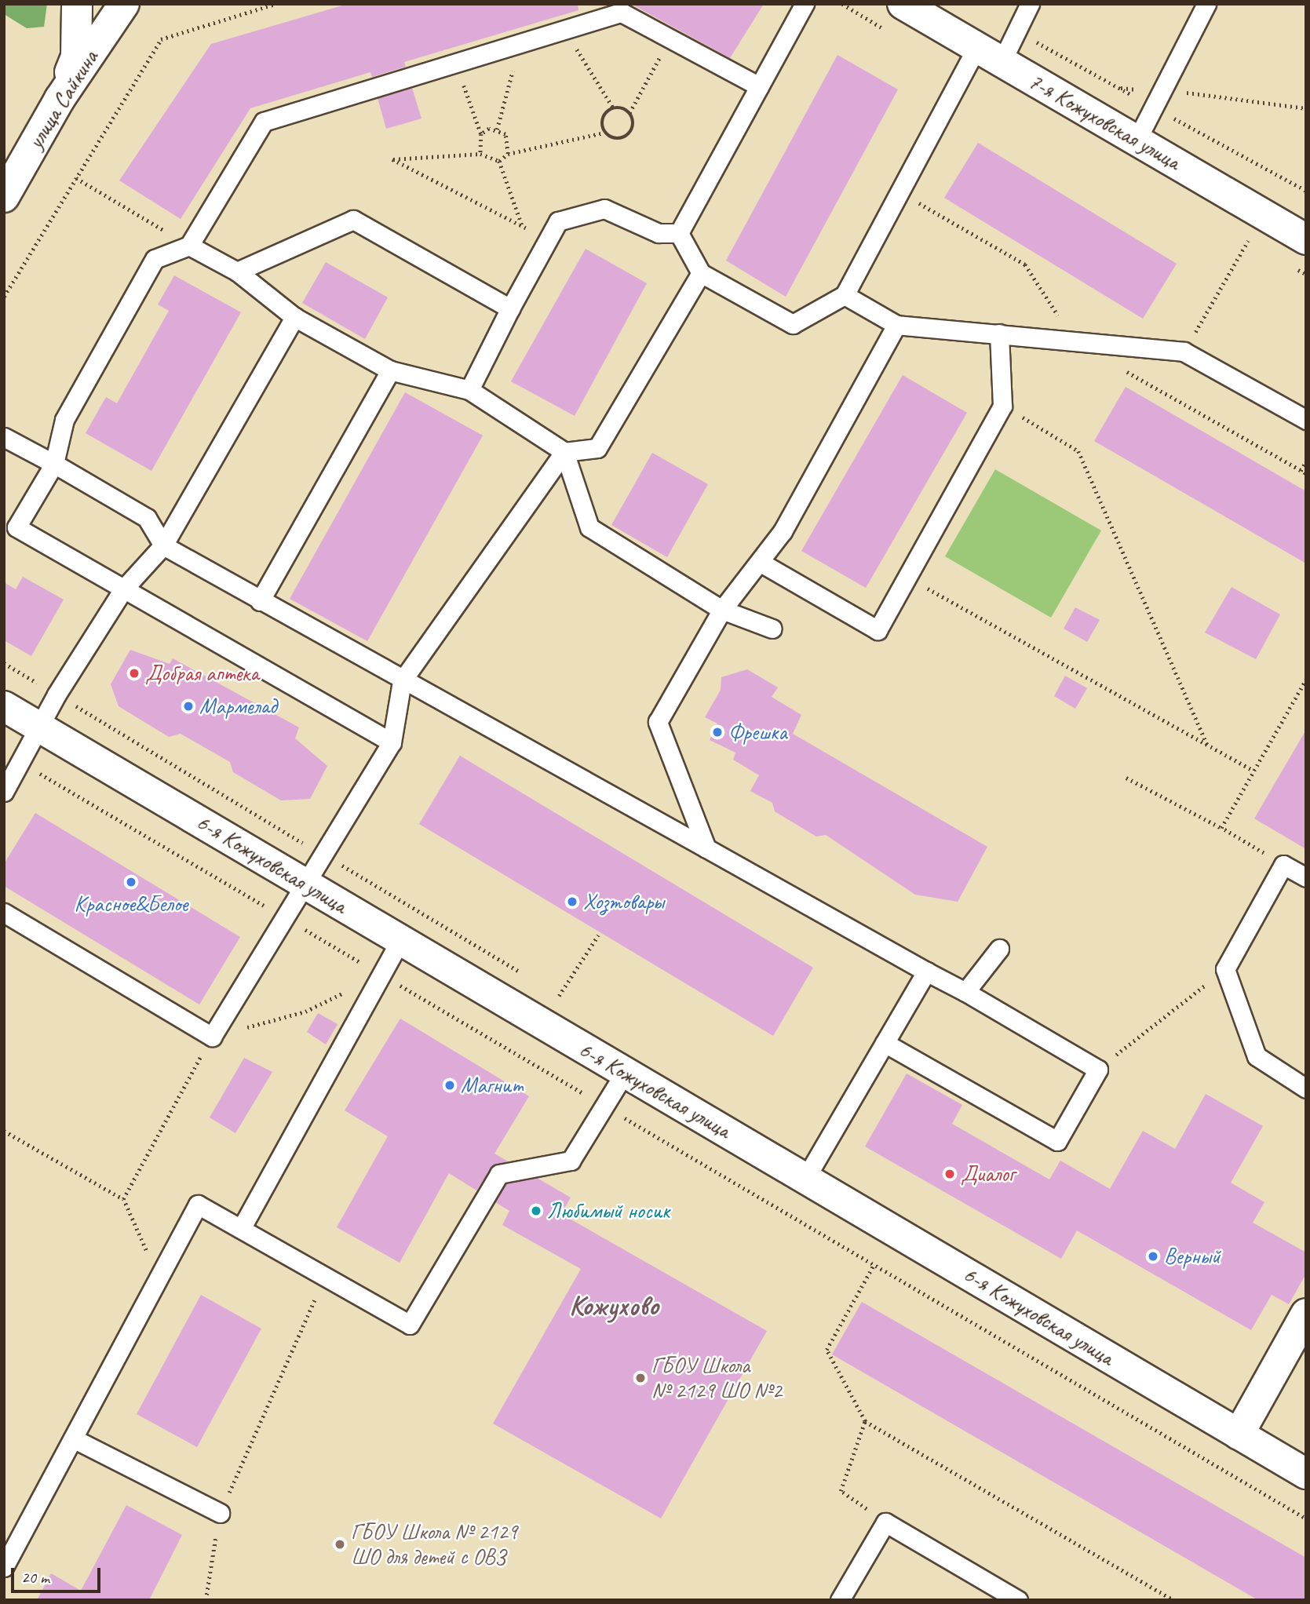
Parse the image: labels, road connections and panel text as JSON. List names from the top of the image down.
{
  "streets": {
    "street": ["улица Сайкина", "7-я Кожуховская улица", "6-я Кожуховская улица"]
  },
  "districts": ["Кожухово"],
  "places": [
    "Добрая аптека",
    "Мармелад",
    "Фрешка",
    "Красное&Белое",
    "Хозтовары",
    "Магнит",
    "Диалог",
    "Любимый носик",
    "Верный",
    "ГБОУ Школа № 2129 ШО №2",
    "ГБОУ Школа № 2129 ШО для детей с ОВЗ"
  ],
  "scale_bar": "20 m"
}
